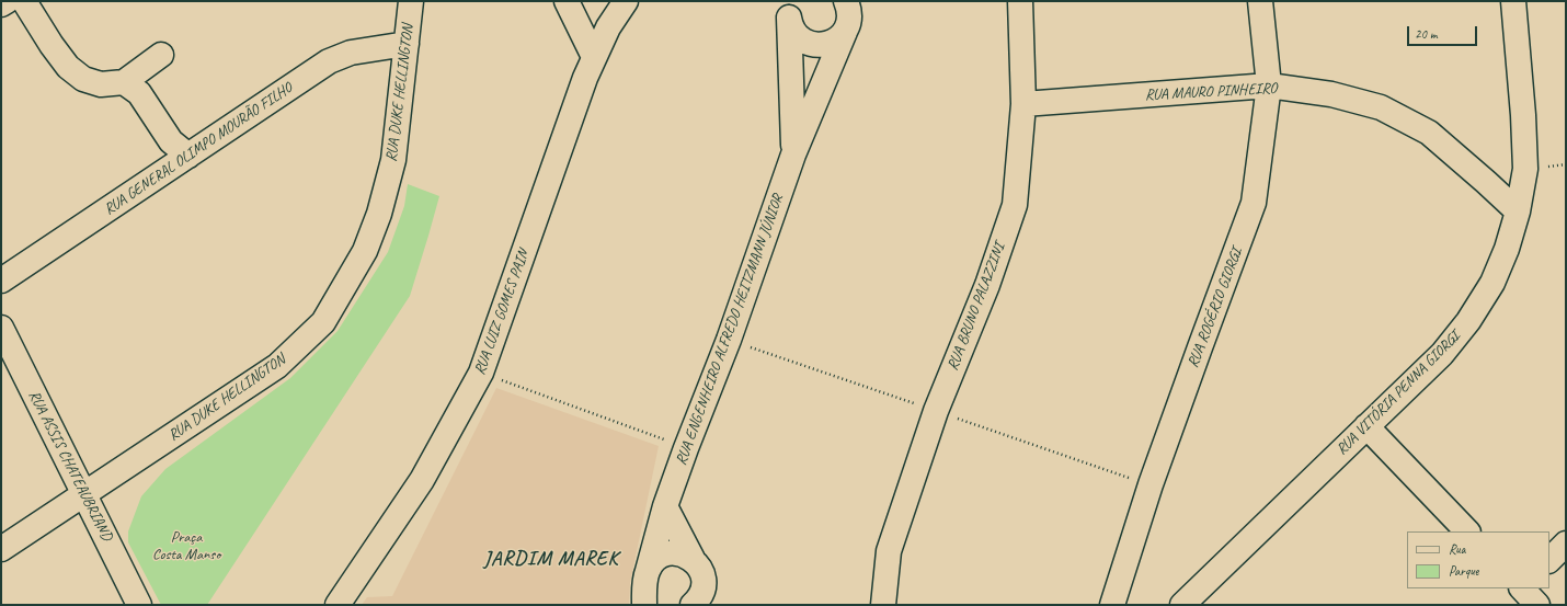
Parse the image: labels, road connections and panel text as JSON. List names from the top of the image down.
{
  "streets": {
    "street": [
      "RUA MAURO PINHEIRO",
      "RUA DUKE HELLINGTON",
      "RUA GENERAL OLIMPO MOURÃO FILHO",
      "RUA BRUNO PALAZZINI",
      "RUA ROGÉRIO GIORGI",
      "RUA LUIZ GOMES PAIN",
      "RUA ENGENHEIRO ALFREDO HEITZMANN JÚNIOR",
      "RUA VITÓRIA PENNA GIORGI",
      "RUA ASSIS CHATEAUBRIAND"
    ]
  },
  "crossings": [
    ["RUA MAURO PINHEIRO", "RUA BRUNO PALAZZINI"],
    ["RUA MAURO PINHEIRO", "RUA ROGÉRIO GIORGI"],
    ["RUA MAURO PINHEIRO", "RUA VITÓRIA PENNA GIORGI"],
    ["RUA DUKE HELLINGTON", "RUA GENERAL OLIMPO MOURÃO FILHO"],
    ["RUA DUKE HELLINGTON", "RUA ASSIS CHATEAUBRIAND"]
  ],
  "districts": ["JARDIM MAREK"],
  "parks": ["Praça Costa Manso"],
  "legend": ["Rua", "Parque"],
  "scale_bar": "20 m"
}
